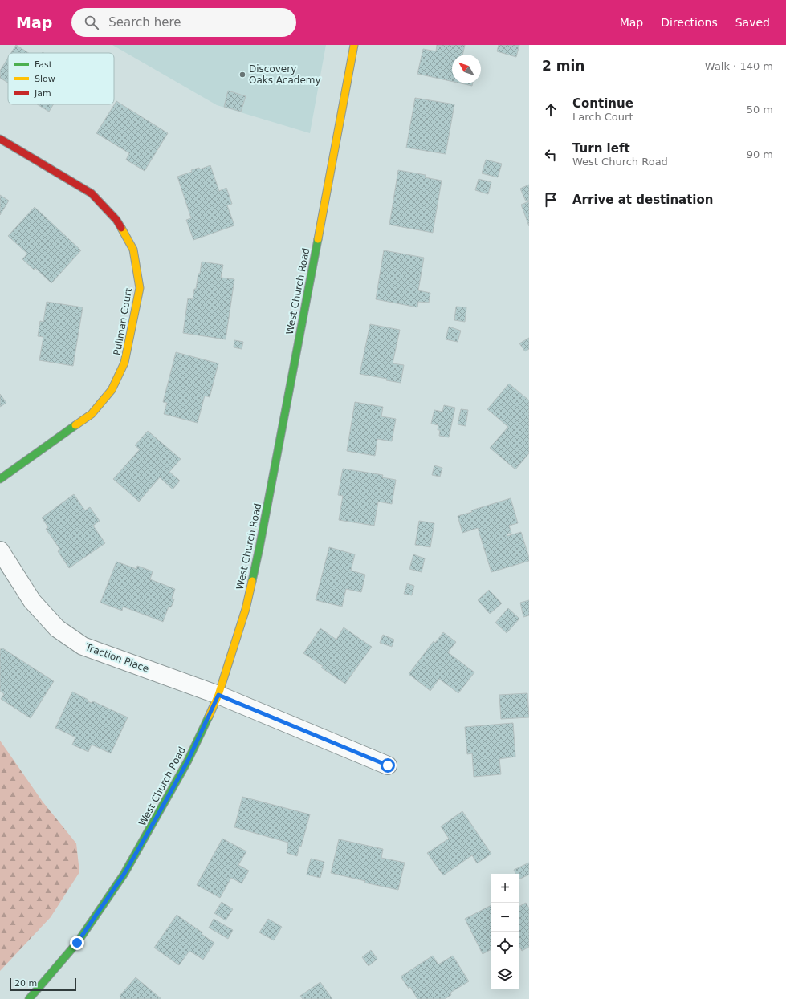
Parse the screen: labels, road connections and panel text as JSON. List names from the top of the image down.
{
  "streets": {
    "main road": ["West Church Road", "Pullman Court"],
    "street": ["Traction Place"]
  },
  "crossings": [
    ["West Church Road", "Traction Place"]
  ],
  "places": ["Discovery Oaks Academy"],
  "legend": ["Fast", "Slow", "Jam"],
  "scale_bar": "20 m",
  "north": "top left",
  "page": {
    "header": "Map",
    "search": "Search here",
    "nav": ["Map", "Directions", "Saved"],
    "heading": ["2 min", "Walk · 140 m"],
    "list": [
      ["Continue", "Larch Court", "50 m"],
      ["Turn left", "West Church Road", "90 m"],
      "Arrive at destination"
    ],
    "map_buttons": ["+", "−"],
    "scale": "20 m"
  }
}
